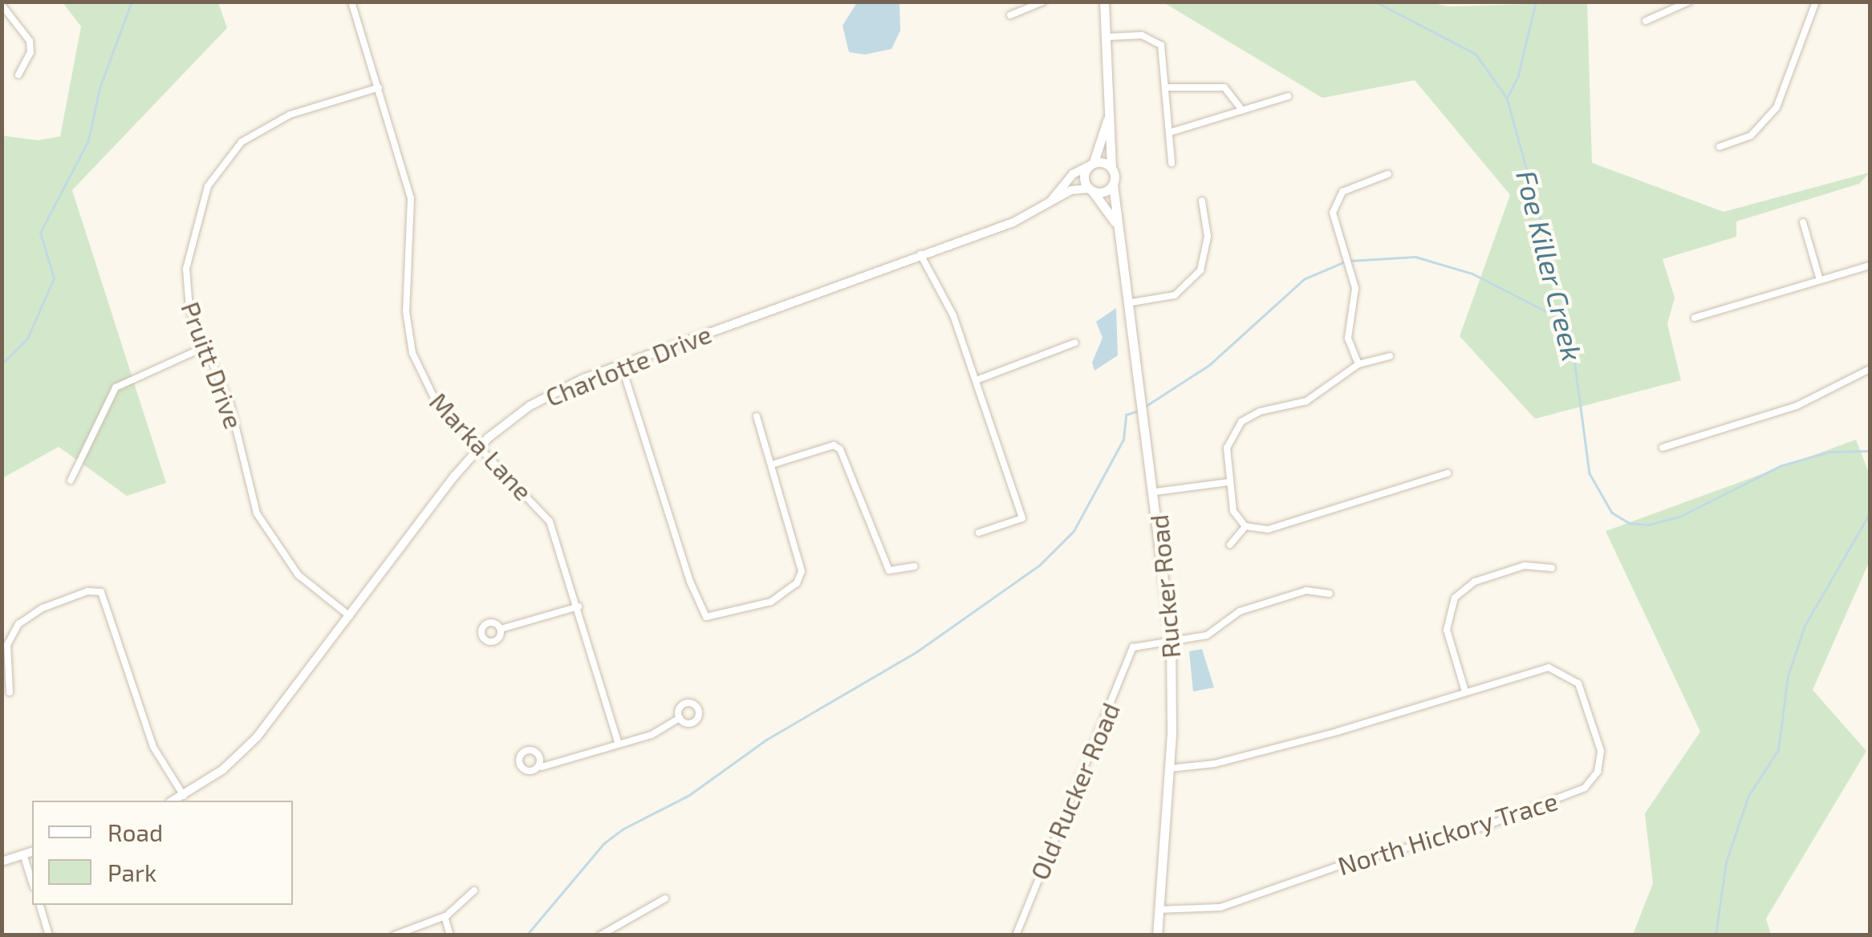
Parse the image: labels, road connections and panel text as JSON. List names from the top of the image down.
{
  "streets": {
    "main road": ["Rucker Road"],
    "street": [
      "Pruitt Drive",
      "Charlotte Drive",
      "Marka Lane",
      "Old Rucker Road",
      "North Hickory Trace"
    ]
  },
  "crossings": [
    ["Pruitt Drive", "Charlotte Drive"],
    ["Pruitt Drive", "Marka Lane"],
    ["Charlotte Drive", "Marka Lane"],
    ["Charlotte Drive", "Rucker Road"],
    ["Rucker Road", "Old Rucker Road"],
    ["Rucker Road", "North Hickory Trace"]
  ],
  "water": ["Foe Killer Creek"],
  "legend": ["Road", "Park"]
}
